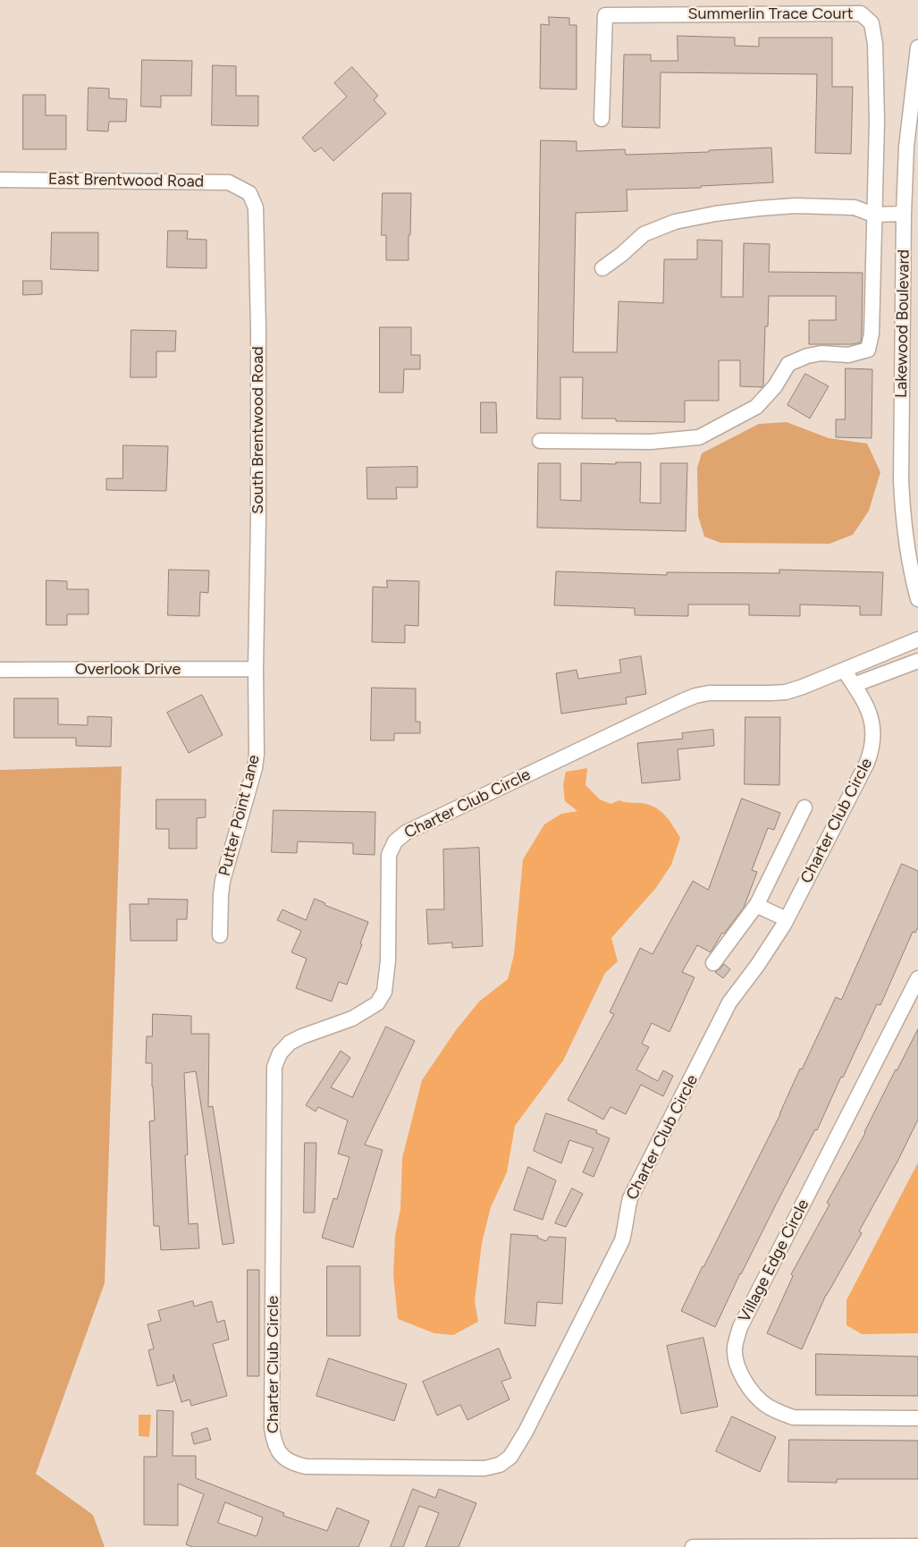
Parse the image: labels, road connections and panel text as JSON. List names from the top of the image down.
{
  "streets": {
    "street": [
      "Summerlin Trace Court",
      "East Brentwood Road",
      "Lakewood Boulevard",
      "South Brentwood Road",
      "Overlook Drive",
      "Charter Club Circle",
      "Putter Point Lane",
      "Village Edge Circle"
    ]
  },
  "crossings": [
    ["East Brentwood Road", "South Brentwood Road"],
    ["South Brentwood Road", "Overlook Drive"],
    ["South Brentwood Road", "Putter Point Lane"],
    ["Overlook Drive", "Putter Point Lane"]
  ]
}
